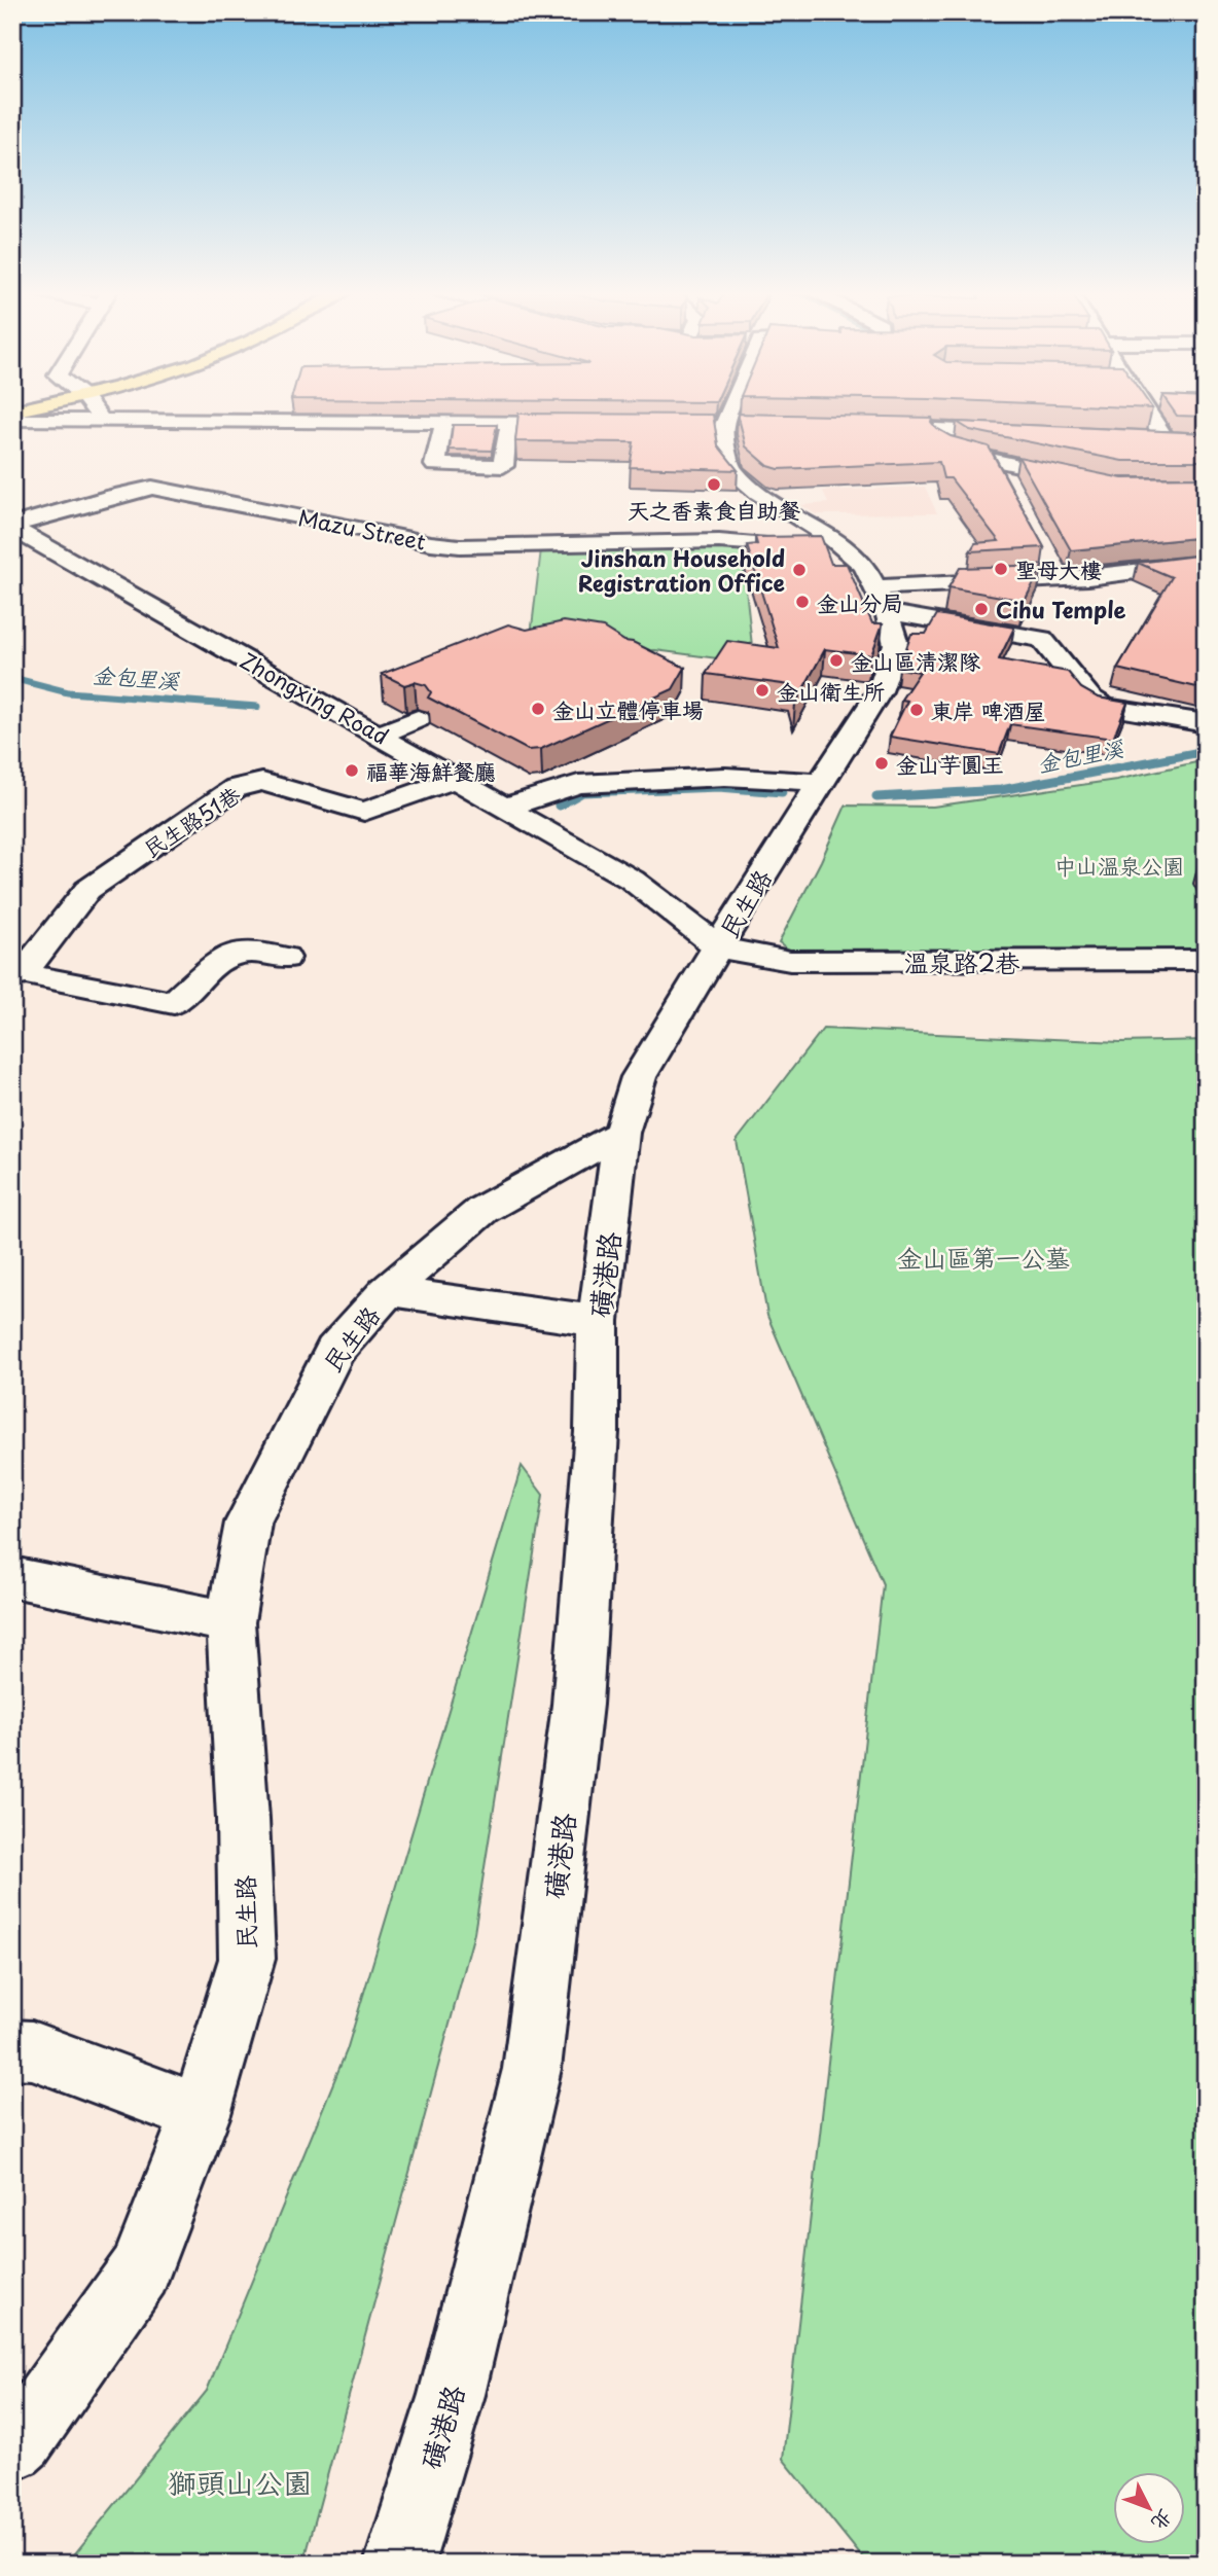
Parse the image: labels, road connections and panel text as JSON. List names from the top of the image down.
{
  "streets": {
    "street": [
      "Mazu Street",
      "Zhongxing Road",
      "民生路51巷",
      "民生路",
      "溫泉路2巷",
      "磺港路"
    ]
  },
  "crossings": [
    ["Mazu Street", "Zhongxing Road"],
    ["Mazu Street", "民生路"],
    ["Zhongxing Road", "民生路51巷"],
    ["Zhongxing Road", "民生路"],
    ["Zhongxing Road", "溫泉路2巷"],
    ["民生路", "溫泉路2巷"],
    ["民生路", "磺港路"]
  ],
  "water": ["金包里溪"],
  "parks": ["中山溫泉公園", "金山區第一公墓", "獅頭山公園"],
  "places": [
    "天之香素食自助餐",
    "聖母大樓",
    "Jinshan Household Registration Office",
    "金山分局",
    "Cihu Temple",
    "金山區清潔隊",
    "金山衛生所",
    "金山立體停車場",
    "東岸 啤酒屋",
    "金山芋圓王",
    "福華海鮮餐廳"
  ],
  "north": "bottom right"
}
